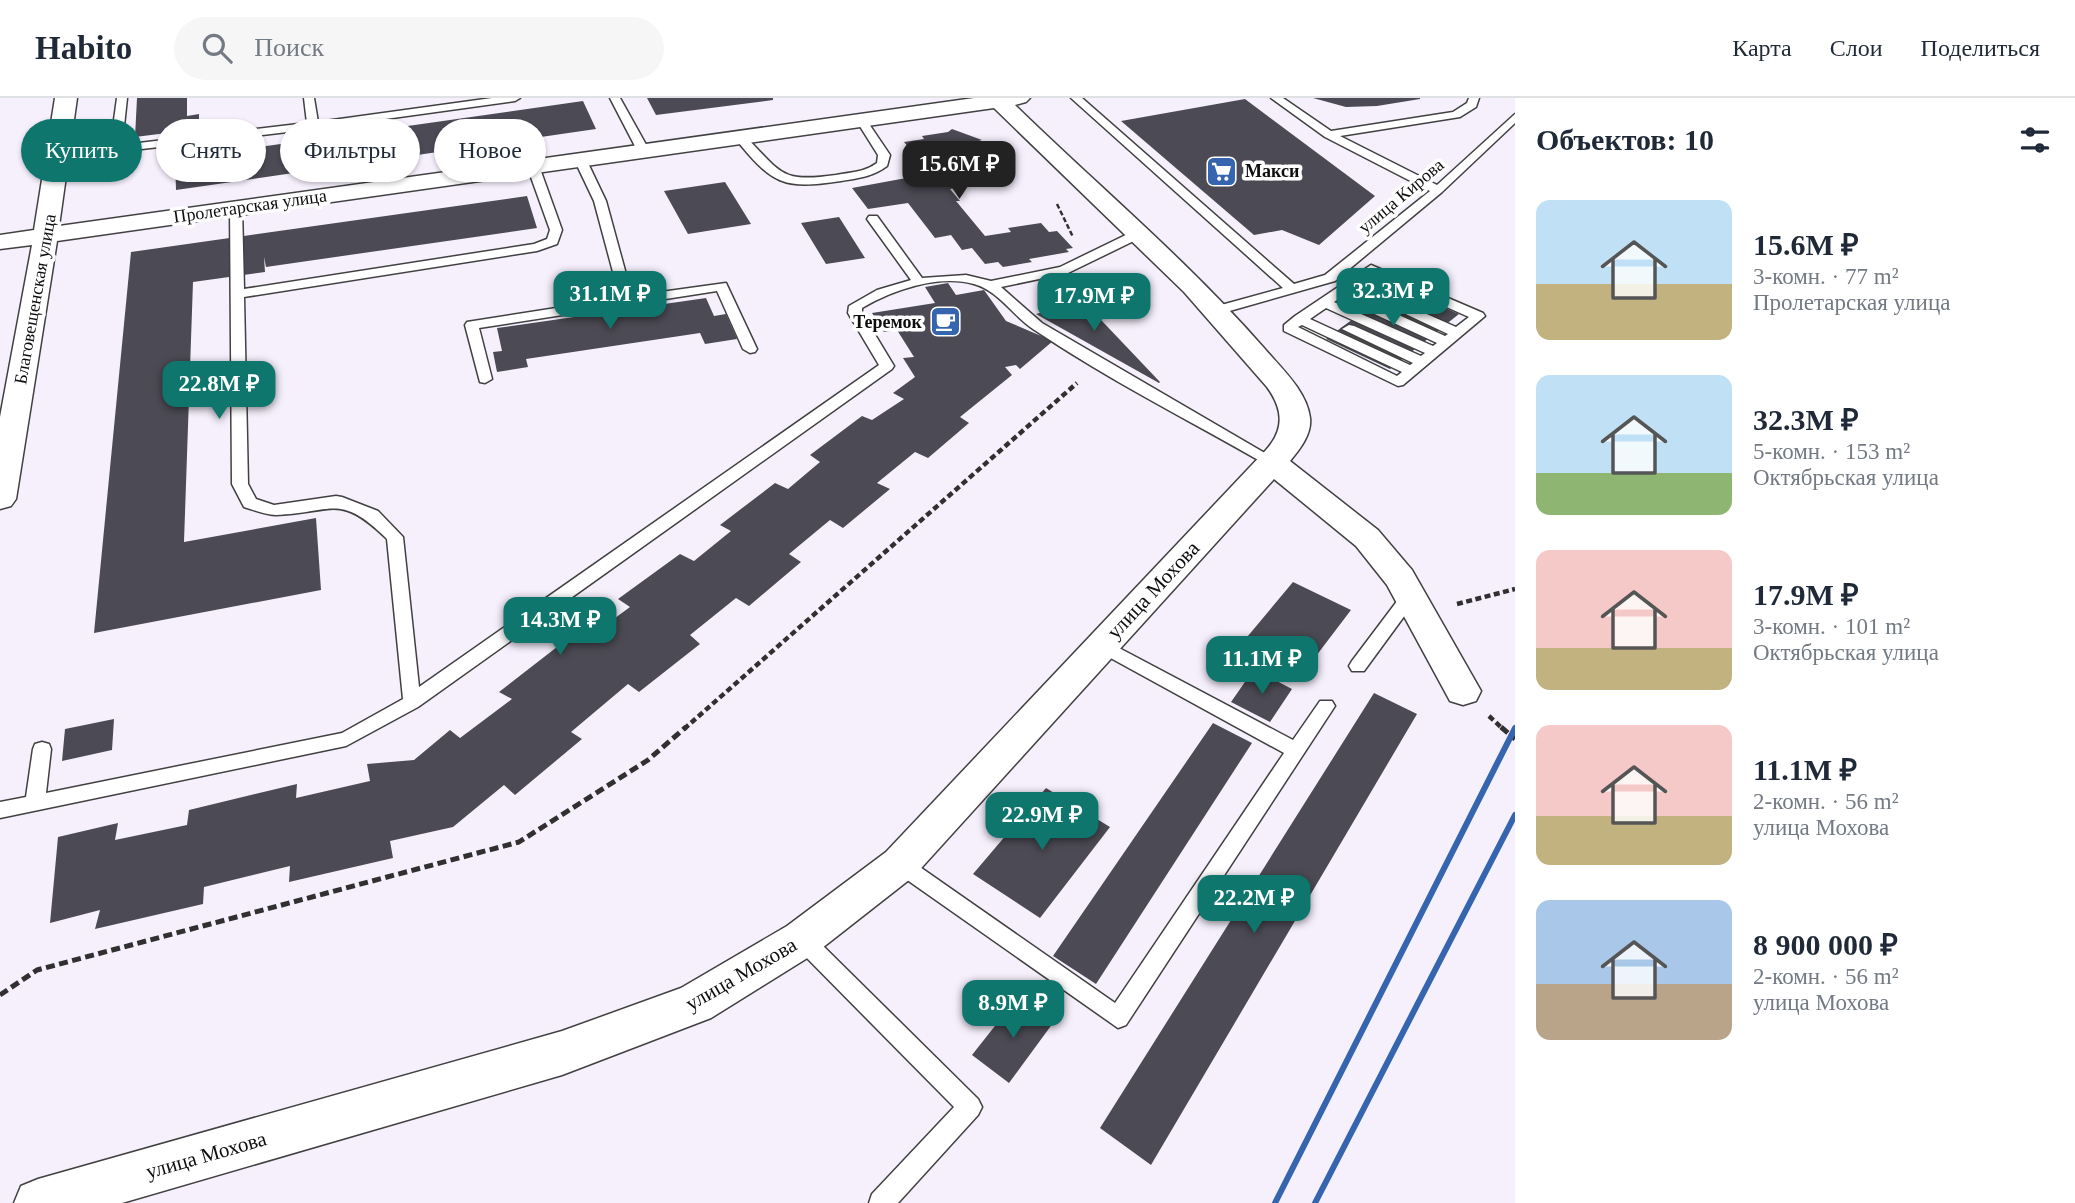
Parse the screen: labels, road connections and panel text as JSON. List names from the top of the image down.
{
  "streets": {
    "street": ["Пролетарская улица", "Благовещенская улица", "улица Мохова"],
    "lane": ["улица Кирова"]
  },
  "crossings": [
    ["улица Кирова", "улица Мохова"],
    ["Пролетарская улица", "Благовещенская улица"],
    ["Пролетарская улица", "улица Мохова"]
  ],
  "places": {
    "supermarket": ["Макси"],
    "cafe": ["Теремок"]
  },
  "page": {
    "header": "Habito",
    "search": "Поиск",
    "nav": ["Карта", "Слои", "Поделиться"],
    "heading": "Объектов: 10",
    "chip": [
      "Купить",
      "Снять",
      "Фильтры",
      "Новое"
    ],
    "price": [
      "15.6M ₽",
      "32.3M ₽",
      "31.1M ₽",
      "17.9M ₽",
      "22.8M ₽",
      "14.3M ₽",
      "11.1M ₽",
      "22.9M ₽",
      "22.2M ₽",
      "8.9M ₽"
    ],
    "list": [
      {
        "name": "15.6M ₽",
        "note": "3-комн. · 77 m² · Пролетарская улица"
      },
      {
        "name": "32.3M ₽",
        "note": "5-комн. · 153 m² · Октябрьская улица"
      },
      {
        "name": "17.9M ₽",
        "note": "3-комн. · 101 m² · Октябрьская улица"
      },
      {
        "name": "11.1M ₽",
        "note": "2-комн. · 56 m² · улица Мохова"
      },
      {
        "name": "8 900 000 ₽",
        "note": "2-комн. · 56 m² · улица Мохова"
      }
    ]
  }
}
